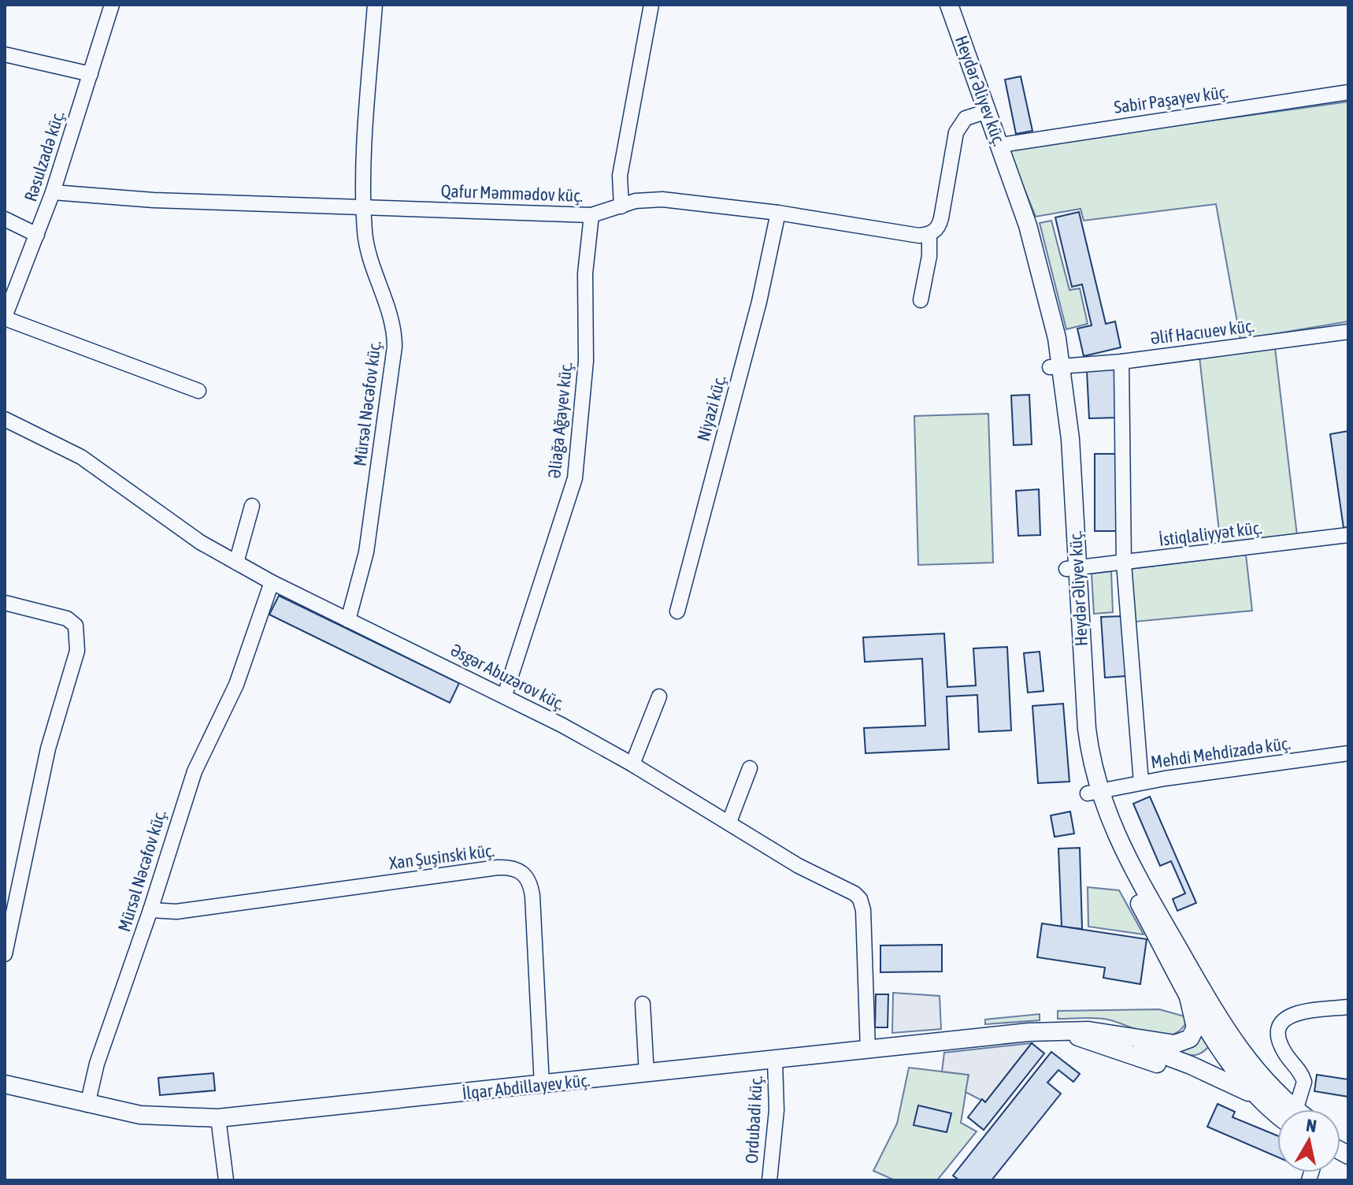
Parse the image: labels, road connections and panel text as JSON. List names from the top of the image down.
{
  "streets": {
    "main road": ["Heydər Əliyev küç.", "İlqar Abdillayev küç."],
    "street": [
      "Sabir Paşayev küç.",
      "Rəsulzadə küç.",
      "Qafur Məmmədov küç.",
      "Əlif Hacıuev küç.",
      "Mürsəl Nəcəfov küç.",
      "Niyazi küç.",
      "Əliağa Ağayev küç.",
      "İstiqlaliyyət küç.",
      "Əsgər Abuzərov küç.",
      "Mehdi Mehdizadə küç.",
      "Xan Şuşinski küç.",
      "Ordubadi küç."
    ]
  },
  "crossings": [
    ["Heydər Əliyev küç.", "Sabir Paşayev küç."],
    ["Heydər Əliyev küç.", "Əlif Hacıuev küç."],
    ["Heydər Əliyev küç.", "İstiqlaliyyət küç."],
    ["Heydər Əliyev küç.", "Mehdi Mehdizadə küç."],
    ["Rəsulzadə küç.", "Qafur Məmmədov küç."],
    ["Qafur Məmmədov küç.", "Mürsəl Nəcəfov küç."],
    ["Qafur Məmmədov küç.", "Niyazi küç."],
    ["Qafur Məmmədov küç.", "Əliağa Ağayev küç."],
    ["Mürsəl Nəcəfov küç.", "Əsgər Abuzərov küç."],
    ["Mürsəl Nəcəfov küç.", "Xan Şuşinski küç."],
    ["Mürsəl Nəcəfov küç.", "İlqar Abdillayev küç."],
    ["Əliağa Ağayev küç.", "Əsgər Abuzərov küç."],
    ["Əsgər Abuzərov küç.", "İlqar Abdillayev küç."],
    ["Xan Şuşinski küç.", "İlqar Abdillayev küç."],
    ["İlqar Abdillayev küç.", "Ordubadi küç."]
  ],
  "north": "top"
}
